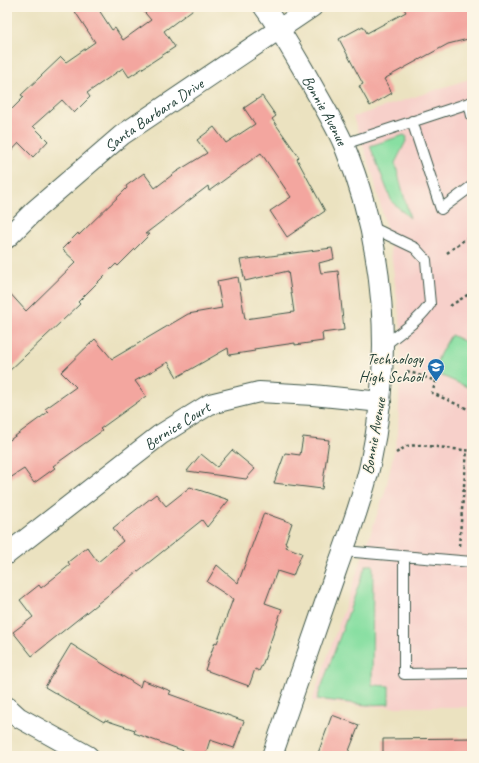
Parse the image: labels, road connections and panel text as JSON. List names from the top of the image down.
{
  "streets": {
    "street": ["Bonnie Avenue", "Santa Barbara Drive", "Bernice Court"]
  },
  "crossings": [
    ["Bonnie Avenue", "Santa Barbara Drive"],
    ["Bonnie Avenue", "Bernice Court"]
  ],
  "places": {
    "school or university": ["Technology High School"]
  }
}
